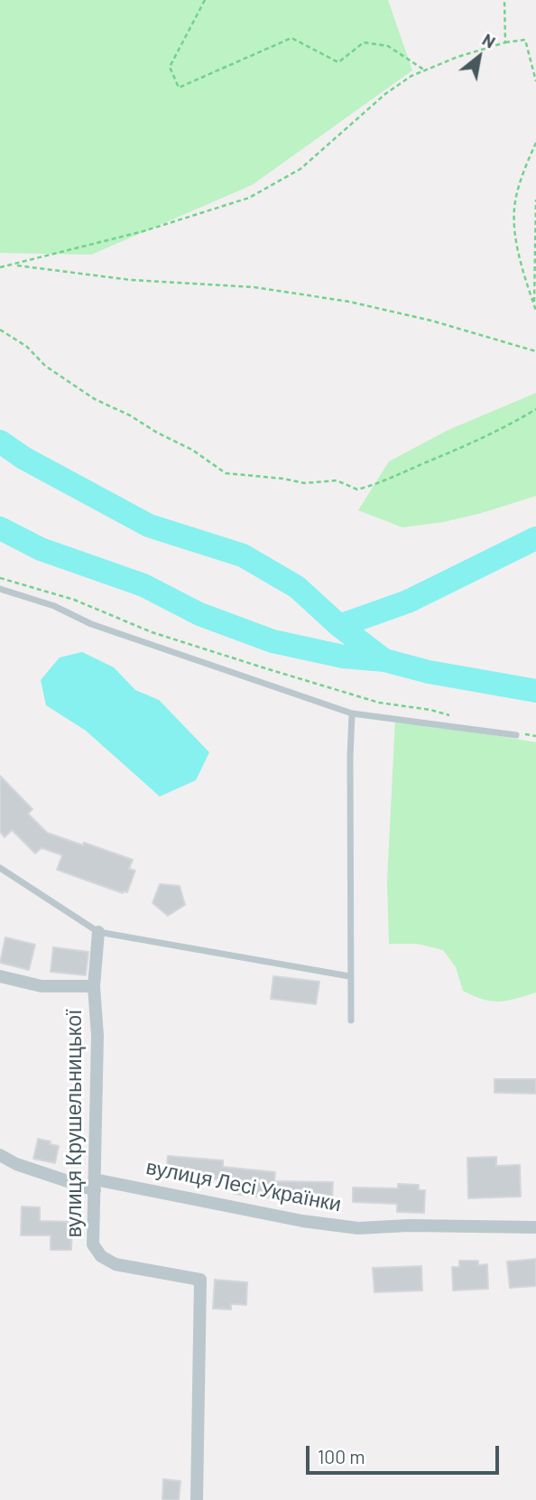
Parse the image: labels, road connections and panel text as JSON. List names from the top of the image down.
{
  "streets": {
    "street": ["вулиця Крушельницької", "вулиця Лесі Українки"]
  },
  "crossings": [
    ["вулиця Крушельницької", "вулиця Лесі Українки"]
  ],
  "scale_bar": "100 m",
  "north": "top right"
}
